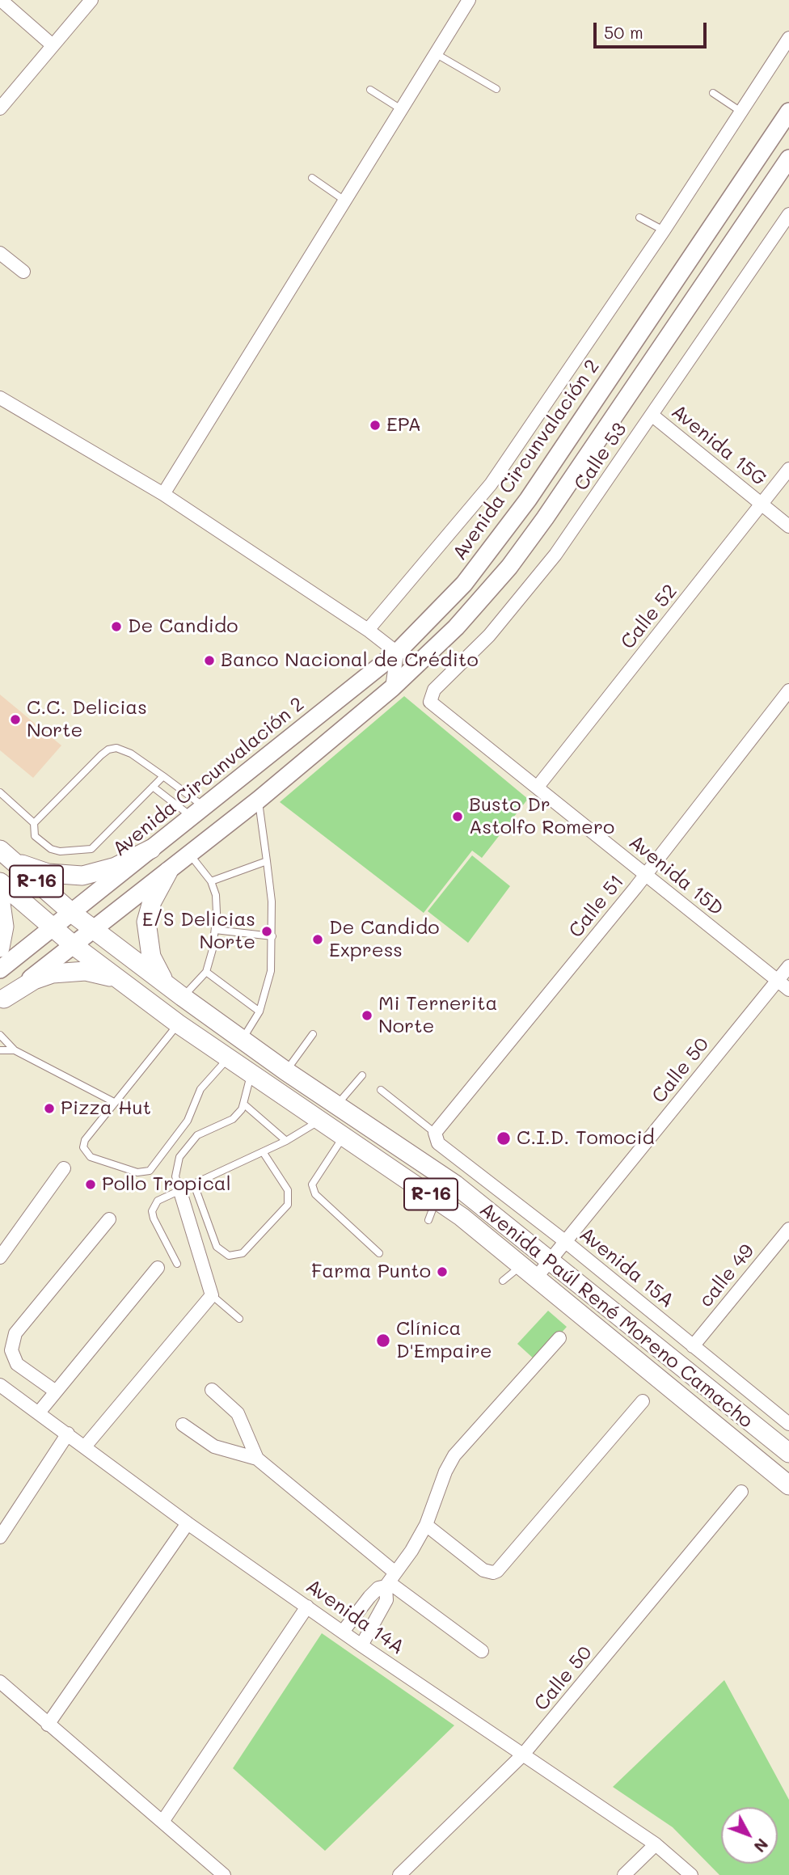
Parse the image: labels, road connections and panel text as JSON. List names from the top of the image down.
{
  "streets": {
    "main road": ["Avenida Circunvalación 2", "R-16", "Avenida Paúl René Moreno Camacho"],
    "street": [
      "Avenida 15G",
      "Calle 53",
      "Calle 52",
      "Avenida 15D",
      "Calle 51",
      "Calle 50",
      "Avenida 15A",
      "calle 49",
      "Avenida 14A"
    ]
  },
  "crossings": [
    ["Avenida 15G", "Calle 53"],
    ["Avenida 15G", "Calle 52"],
    ["Calle 53", "Avenida 15D"],
    ["Avenida Circunvalación 2", "R-16"],
    ["Avenida Circunvalación 2", "Avenida Paúl René Moreno Camacho"],
    ["Calle 52", "Avenida 15D"],
    ["Avenida 15D", "Calle 51"],
    ["Avenida 15D", "Calle 50"],
    ["R-16", "Avenida Paúl René Moreno Camacho"],
    ["Calle 51", "Avenida 15A"],
    ["Calle 50", "Avenida 15A"],
    ["Calle 50", "Avenida Paúl René Moreno Camacho"],
    ["Calle 50", "Avenida 14A"],
    ["Avenida 15A", "calle 49"]
  ],
  "places": [
    "EPA",
    "De Candido",
    "Banco Nacional de Crédito",
    "C.C. Delicias Norte",
    "Busto Dr Astolfo Romero",
    "E/S Delicias Norte",
    "De Candido Express",
    "Mi Ternerita Norte",
    "Pizza Hut",
    "C.I.D. Tomocid",
    "Pollo Tropical",
    "Farma Punto",
    "Clínica D'Empaire"
  ],
  "scale_bar": "50 m",
  "north": "bottom right"
}
